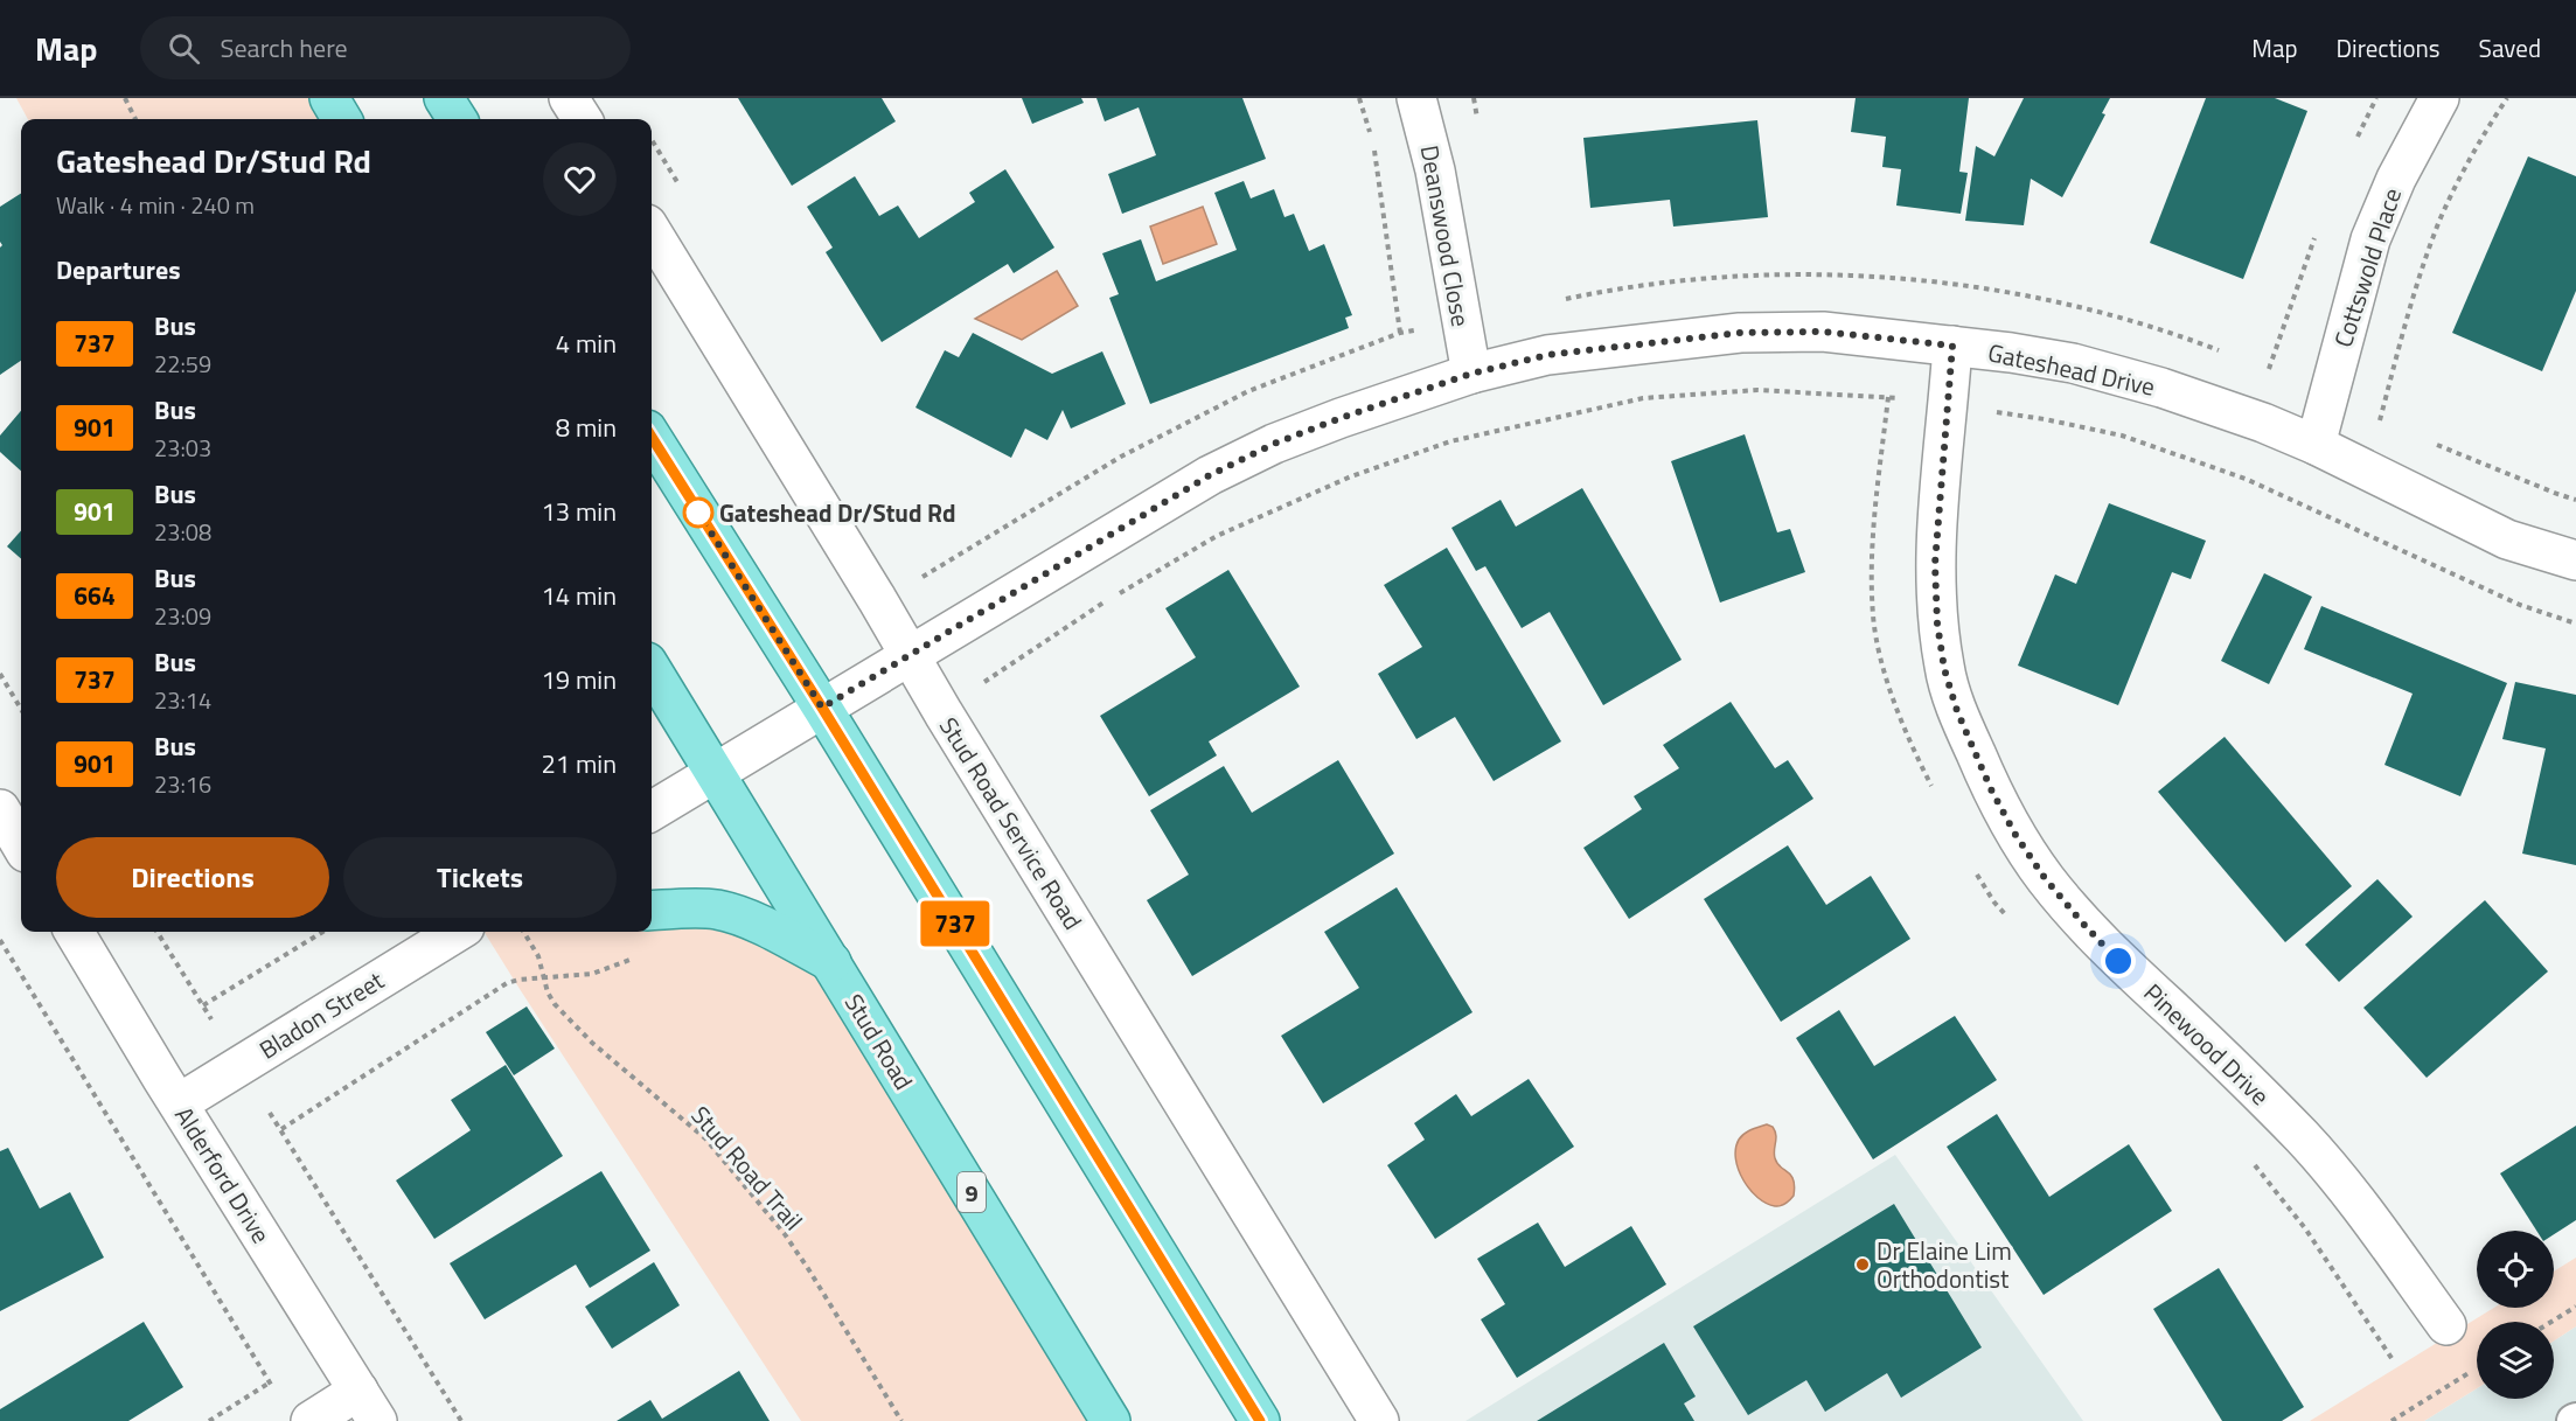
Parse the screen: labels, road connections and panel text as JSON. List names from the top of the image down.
{
  "streets": {
    "main road": ["Stud Road", "9"],
    "street": [
      "Deanswood Close",
      "Cottswold Place",
      "Gateshead Drive",
      "Stud Road Service Road",
      "Bladon Street",
      "Pinewood Drive",
      "Alderford Drive"
    ],
    "path": ["Stud Road Trail"]
  },
  "crossings": [
    ["Deanswood Close", "Gateshead Drive"],
    ["Cottswold Place", "Gateshead Drive"],
    ["Gateshead Drive", "Stud Road Service Road"],
    ["Gateshead Drive", "Pinewood Drive"],
    ["Bladon Street", "Alderford Drive"]
  ],
  "places": ["Gateshead Dr/Stud Rd", "Dr Elaine Lim Orthodontist"],
  "lines": ["bus line 737"],
  "page": {
    "header": "Map",
    "search": "Search here",
    "nav": ["Map", "Directions", "Saved"],
    "on_map": "737",
    "heading": [
      ["Gateshead Dr/Stud Rd", "Walk · 4 min · 240 m"],
      "Departures"
    ],
    "list": [
      {
        "mark": "737",
        "name": "Bus",
        "note": "22:59",
        "value": "4 min"
      },
      {
        "mark": "901",
        "name": "Bus",
        "note": "23:03",
        "value": "8 min"
      },
      {
        "mark": "901",
        "name": "Bus",
        "note": "23:08",
        "value": "13 min"
      },
      {
        "mark": "664",
        "name": "Bus",
        "note": "23:09",
        "value": "14 min"
      },
      {
        "mark": "737",
        "name": "Bus",
        "note": "23:14",
        "value": "19 min"
      },
      {
        "mark": "901",
        "name": "Bus",
        "note": "23:16",
        "value": "21 min"
      }
    ],
    "buttons": ["Directions", "Tickets"]
  }
}
